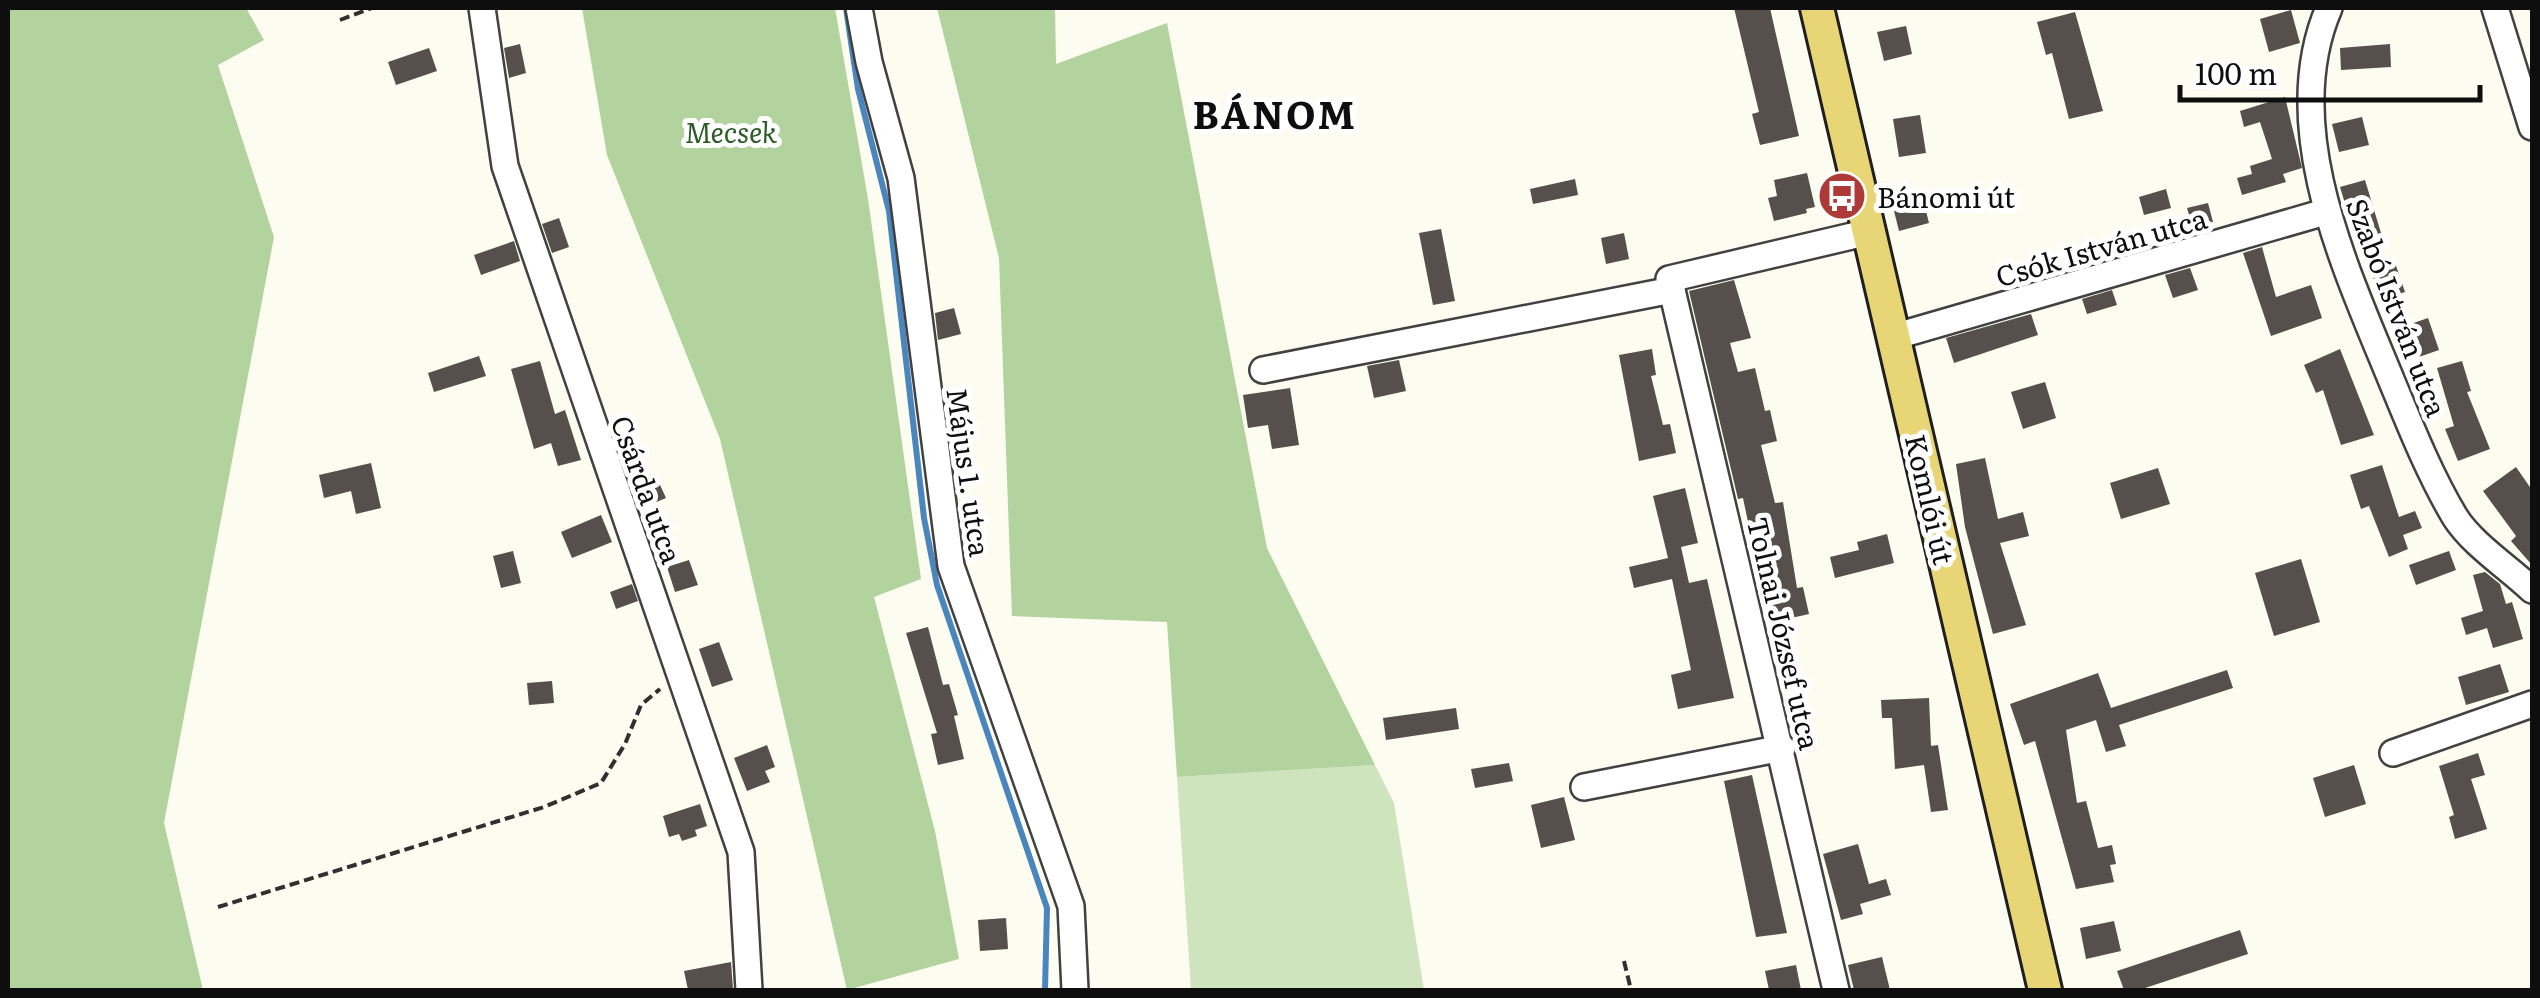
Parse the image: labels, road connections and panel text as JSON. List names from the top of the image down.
{
  "streets": {
    "main road": ["Komlói út"],
    "street": [
      "Csók István utca",
      "Szabó István utca",
      "Május 1. utca",
      "Csárda utca",
      "Tolnai József utca"
    ]
  },
  "crossings": [
    ["Csók István utca", "Szabó István utca"],
    ["Csók István utca", "Komlói út"]
  ],
  "districts": ["BÁNOM"],
  "parks": ["Mecsek"],
  "places": {
    "bus stop": ["Bánomi út"]
  },
  "scale_bar": "100 m"
}
